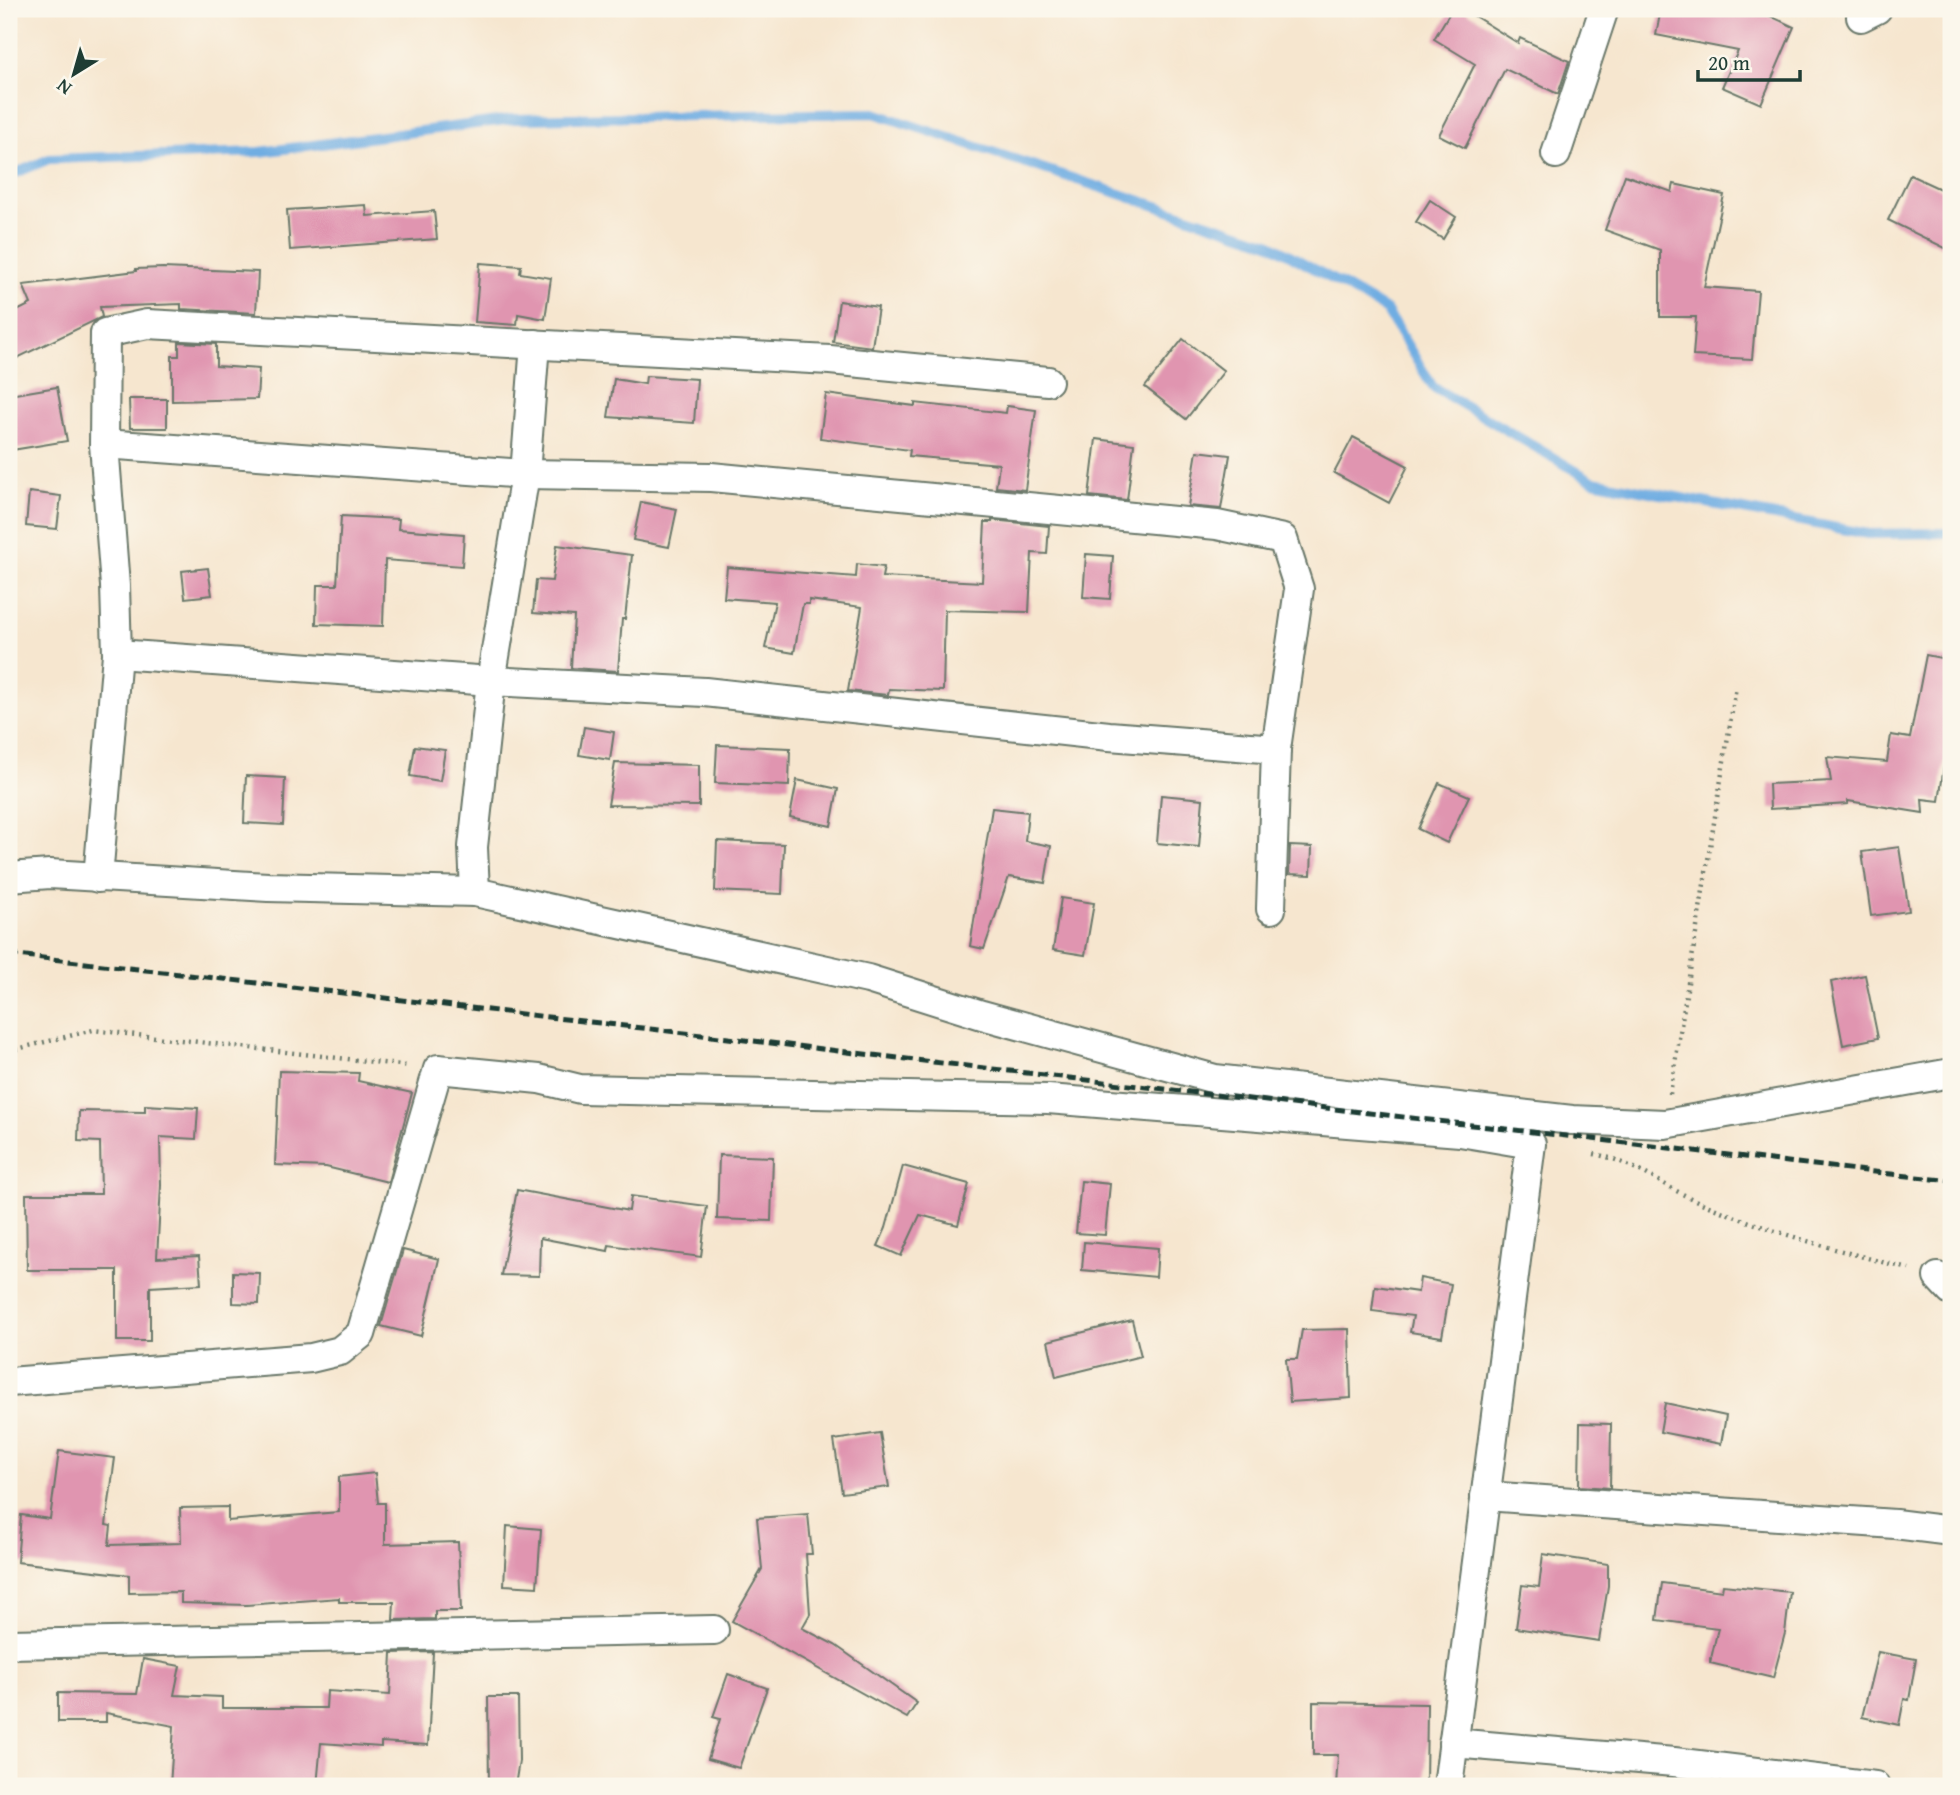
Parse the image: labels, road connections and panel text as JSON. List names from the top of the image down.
{
  "scale_bar": "20 m",
  "north": "bottom left"
}
